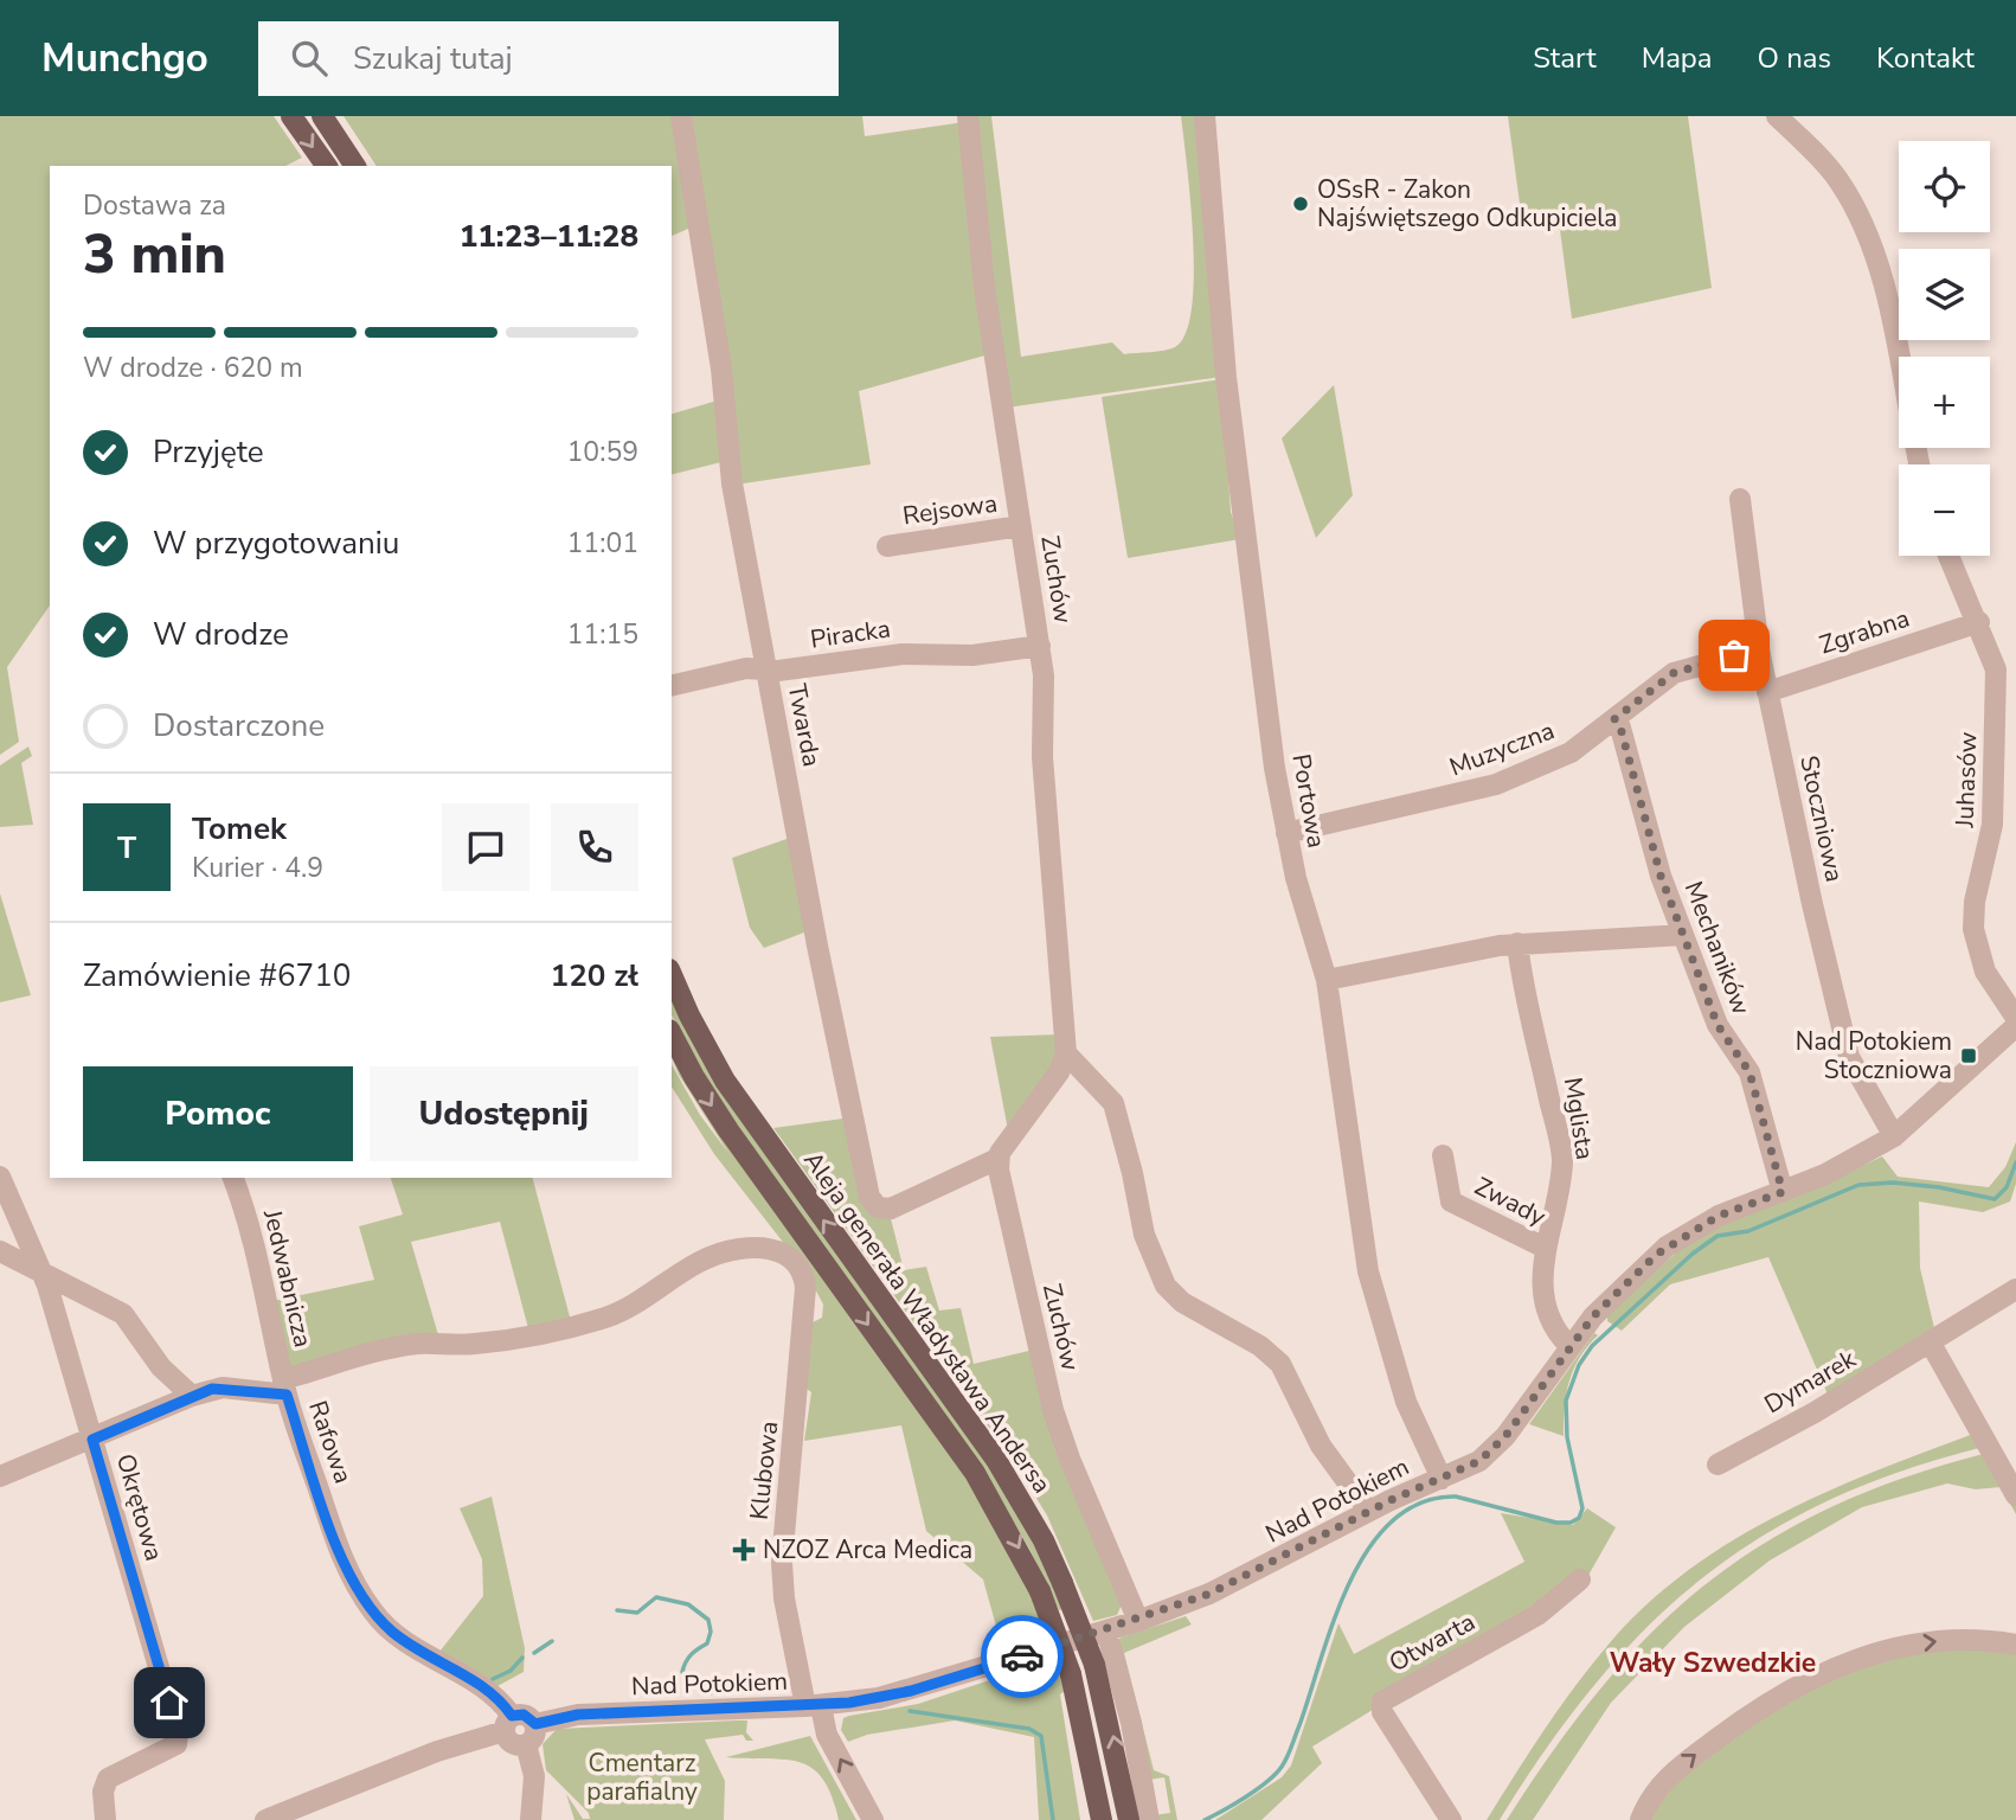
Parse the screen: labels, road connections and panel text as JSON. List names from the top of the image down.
{
  "streets": {
    "main road": ["Aleja generała Władysława Andersa"],
    "street": [
      "Rejsowa",
      "Zuchów",
      "Zgrabna",
      "Piracka",
      "Twarda",
      "Muzyczna",
      "Juhasów",
      "Portowa",
      "Stoczniowa",
      "Mechaników",
      "Mglista",
      "Zwady",
      "Jedwabnicza",
      "Dymarek",
      "Rafowa",
      "Klubowa",
      "Nad Potokiem",
      "Okrętowa",
      "Otwarta"
    ]
  },
  "crossings": [
    ["Rejsowa", "Zuchów"],
    ["Zuchów", "Piracka"],
    ["Zuchów", "Twarda"],
    ["Zuchów", "Nad Potokiem"],
    ["Zgrabna", "Juhasów"],
    ["Zgrabna", "Stoczniowa"],
    ["Piracka", "Twarda"],
    ["Muzyczna", "Portowa"],
    ["Muzyczna", "Stoczniowa"],
    ["Muzyczna", "Mechaników"],
    ["Portowa", "Nad Potokiem"],
    ["Stoczniowa", "Nad Potokiem"],
    ["Mechaników", "Nad Potokiem"],
    ["Mglista", "Zwady"],
    ["Mglista", "Nad Potokiem"],
    ["Jedwabnicza", "Rafowa"],
    ["Jedwabnicza", "Klubowa"],
    ["Rafowa", "Klubowa"],
    ["Rafowa", "Nad Potokiem"],
    ["Rafowa", "Okrętowa"],
    ["Klubowa", "Nad Potokiem"]
  ],
  "districts": ["Wały Szwedzkie"],
  "parks": ["Cmentarz parafialny"],
  "places": {
    "other": ["OSsR - Zakon Najświętszego Odkupiciela"],
    "transit": ["Nad Potokiem Stoczniowa"],
    "health": ["NZOZ Arca Medica"]
  },
  "page": {
    "header": "Munchgo",
    "search": "Szukaj tutaj",
    "nav": [
      "Start",
      "Mapa",
      "O nas",
      "Kontakt"
    ],
    "map_buttons": ["+", "−"],
    "heading": ["3 min", "Dostawa za", "11:23–11:28"],
    "panel": [
      "Tomek",
      "Kurier · 4.9",
      "Zamówienie #6710",
      "120 zł"
    ],
    "bar": "W drodze · 620 m",
    "list": [
      ["Przyjęte", "10:59"],
      ["W przygotowaniu", "11:01"],
      ["W drodze", "11:15"],
      "Dostarczone"
    ],
    "round": "T",
    "buttons": ["Pomoc", "Udostępnij"]
  }
}
